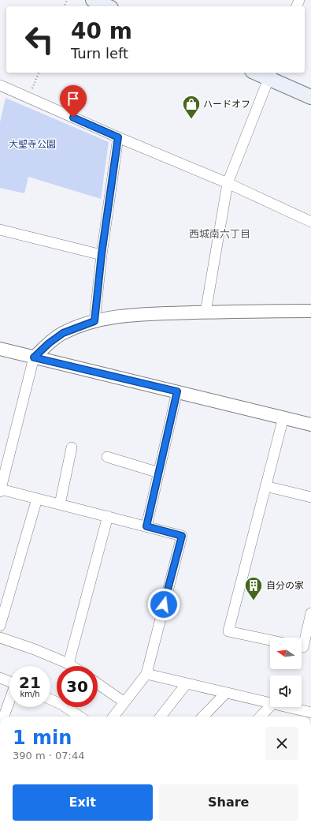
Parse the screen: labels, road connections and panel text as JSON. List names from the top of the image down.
{
  "districts": ["西城南六丁目"],
  "parks": ["大聖寺公園"],
  "places": {
    "shop": ["ハードオフ"],
    "building": ["自分の家"]
  },
  "north": "left",
  "page": {
    "turn": ["40 m", "Turn left"],
    "speed": "21 km/h",
    "limit": "30",
    "heading": ["1 min", "390 m · 07:44"],
    "buttons": ["Exit", "Share"]
  }
}
